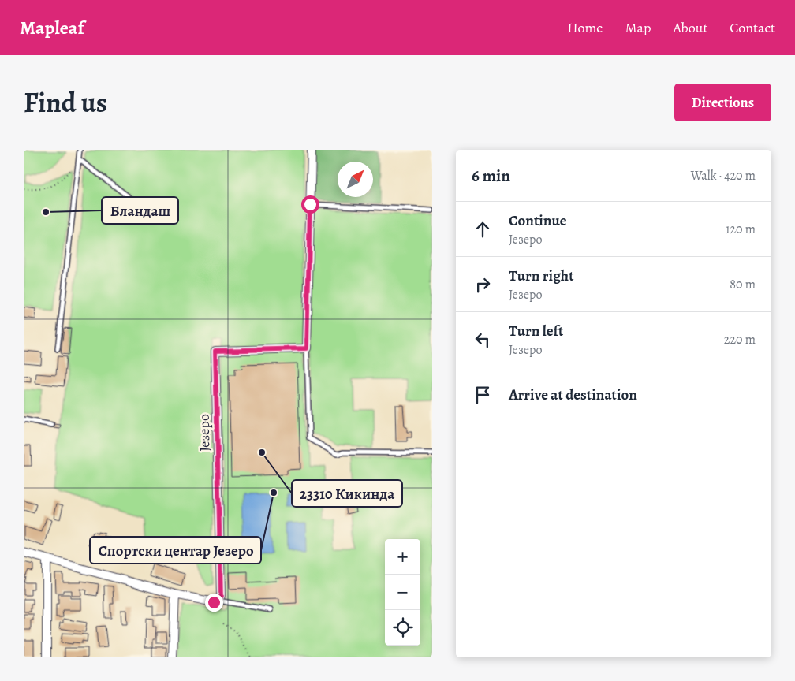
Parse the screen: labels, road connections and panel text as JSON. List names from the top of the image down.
{
  "streets": {
    "street": ["Језеро"]
  },
  "places": ["Бландаш", "23310 Кикинда", "Спортски центар Језеро"],
  "north": "top right",
  "page": {
    "header": "Mapleaf",
    "nav": [
      "Home",
      "Map",
      "About",
      "Contact"
    ],
    "title": "Find us",
    "buttons": "Directions",
    "heading": ["6 min", "Walk · 420 m"],
    "list": [
      ["Continue", "Језеро", "120 m"],
      ["Turn right", "Језеро", "80 m"],
      ["Turn left", "Језеро", "220 m"],
      "Arrive at destination"
    ],
    "map_buttons": ["+", "−"]
  }
}
